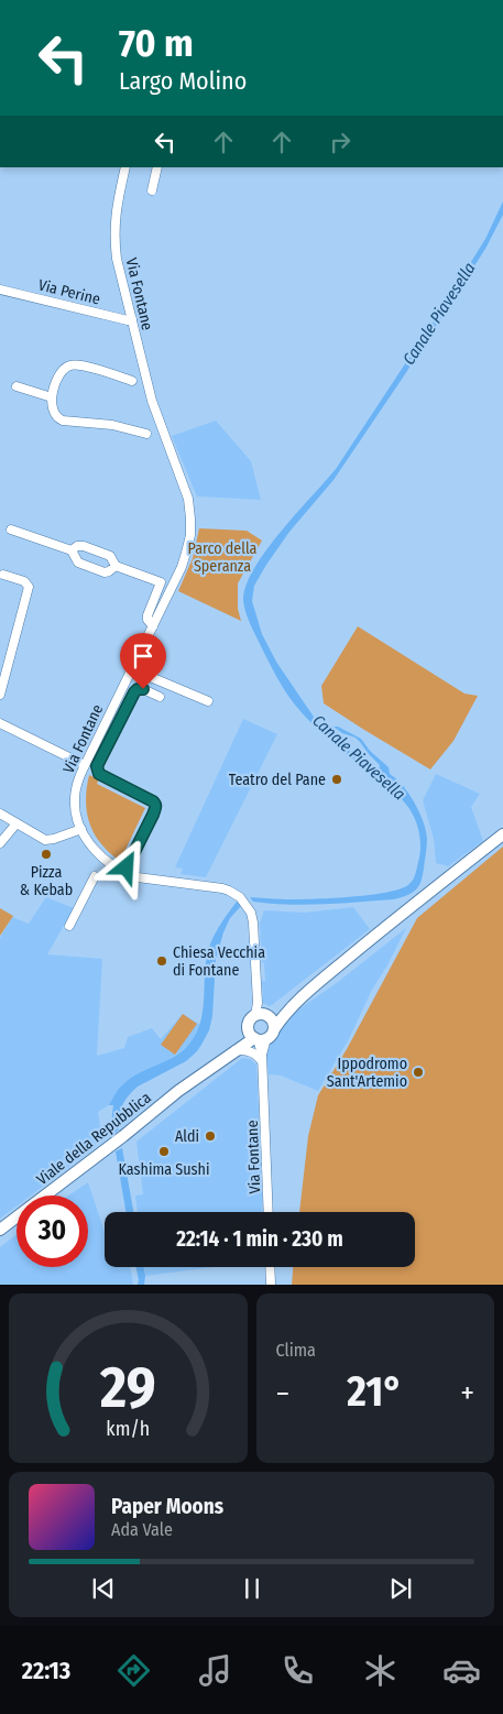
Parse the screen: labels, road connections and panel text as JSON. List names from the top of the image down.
{
  "streets": {
    "main road": ["Viale della Repubblica"],
    "street": ["Via Perine", "Via Fontane"]
  },
  "crossings": [
    ["Via Perine", "Via Fontane"],
    ["Via Fontane", "Viale della Repubblica"]
  ],
  "water": ["Canale Piavesella"],
  "parks": ["Parco della Speranza"],
  "places": [
    "Teatro del Pane",
    "Pizza & Kebab",
    "Chiesa Vecchia di Fontane",
    "Ippodromo Sant'Artemio",
    "Aldi",
    "Kashima Sushi"
  ],
  "page": {
    "turn": ["70 m", "Largo Molino"],
    "limit": "30",
    "trip": "22:14 · 1 min · 230 m",
    "tile": "Clima",
    "heat": ["−", "21°", "+"],
    "song": ["Paper Moons", "Ada Vale"],
    "tabs": "22:13",
    "gauge": ["29", "km/h"]
  }
}
